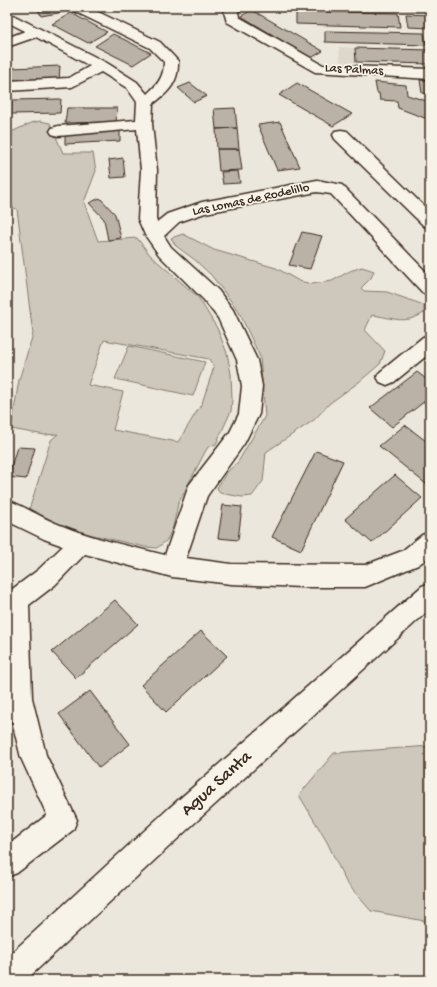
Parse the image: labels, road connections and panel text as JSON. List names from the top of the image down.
{
  "streets": {
    "street": ["Las Palmas", "Las Lomas de Rodelillo", "Agua Santa"]
  }
}
